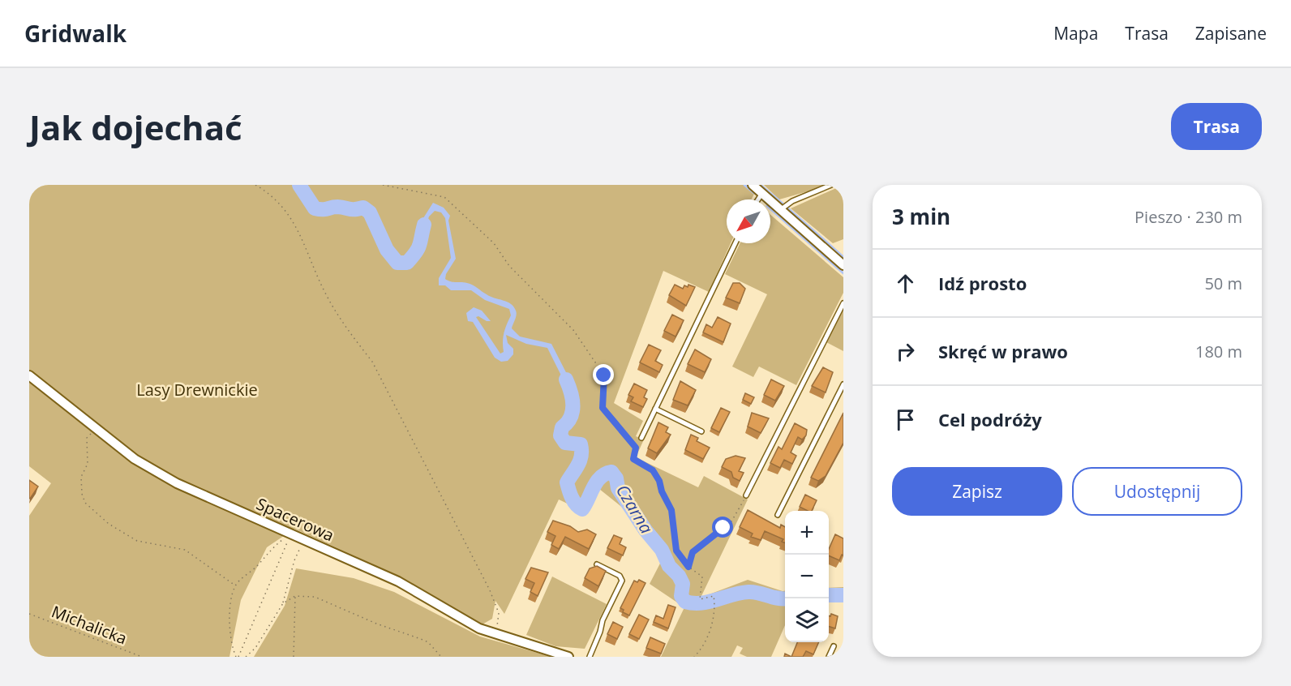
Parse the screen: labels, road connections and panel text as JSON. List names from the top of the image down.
{
  "streets": {
    "street": ["Spacerowa"],
    "path": ["Michalicka"]
  },
  "water": ["Czarna"],
  "parks": ["Lasy Drewnickie"],
  "north": "bottom left",
  "page": {
    "header": "Gridwalk",
    "nav": ["Mapa", "Trasa", "Zapisane"],
    "buttons": [
      "Trasa",
      ["Zapisz", "Udostępnij"]
    ],
    "title": "Jak dojechać",
    "heading": ["3 min", "Pieszo · 230 m"],
    "list": [
      ["Idź prosto", "50 m"],
      ["Skręć w prawo", "180 m"],
      "Cel podróży"
    ],
    "map_buttons": ["+", "−"]
  }
}
